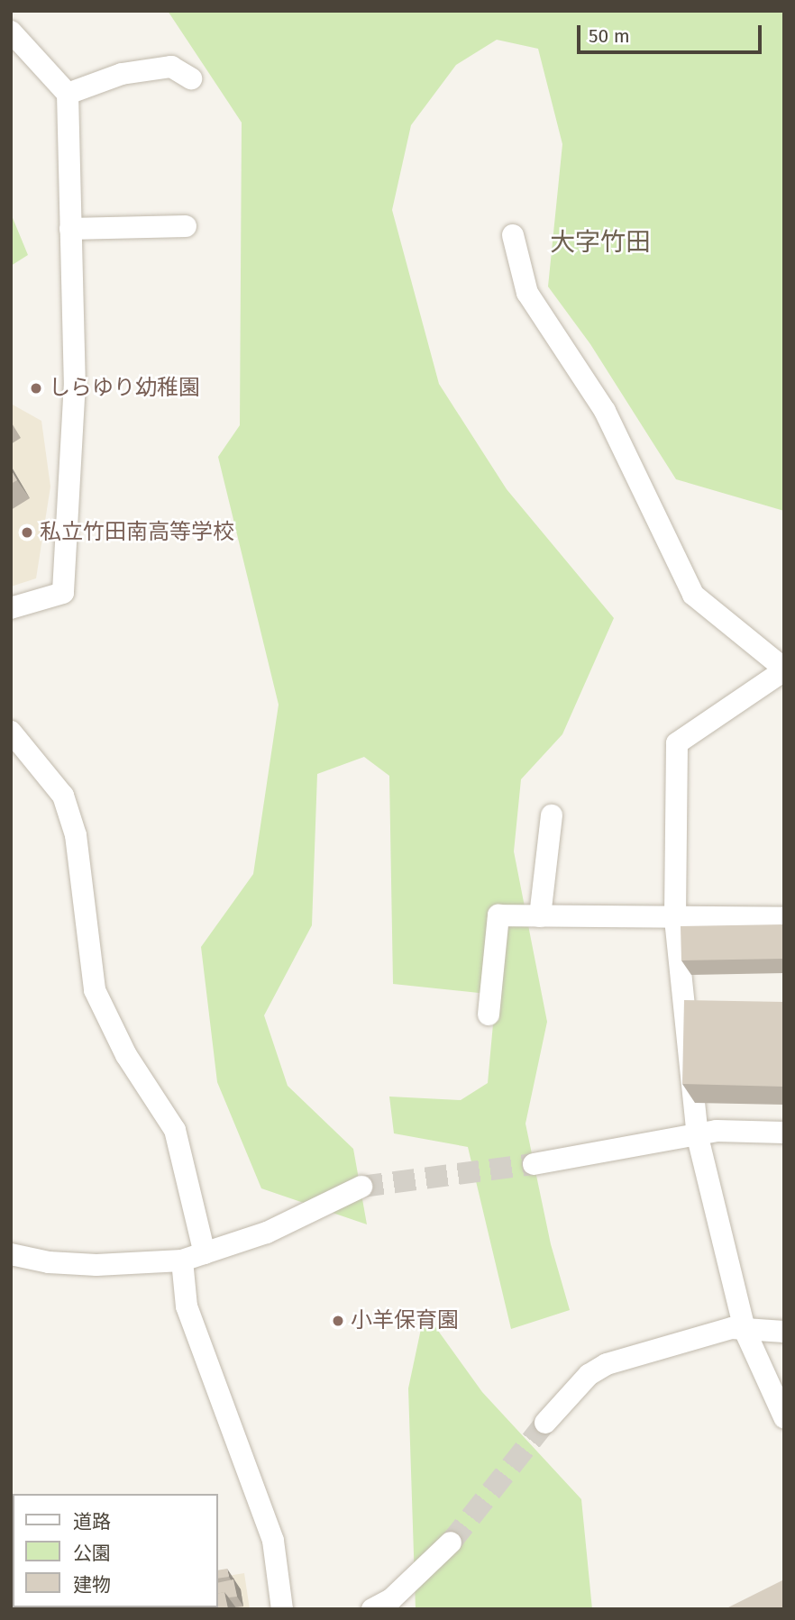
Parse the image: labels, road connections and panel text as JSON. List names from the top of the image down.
{
  "districts": ["大字竹田"],
  "places": ["しらゆり幼稚園", "私立竹田南高等学校", "小羊保育園"],
  "legend": ["道路", "公園", "建物"],
  "scale_bar": "50 m"
}
